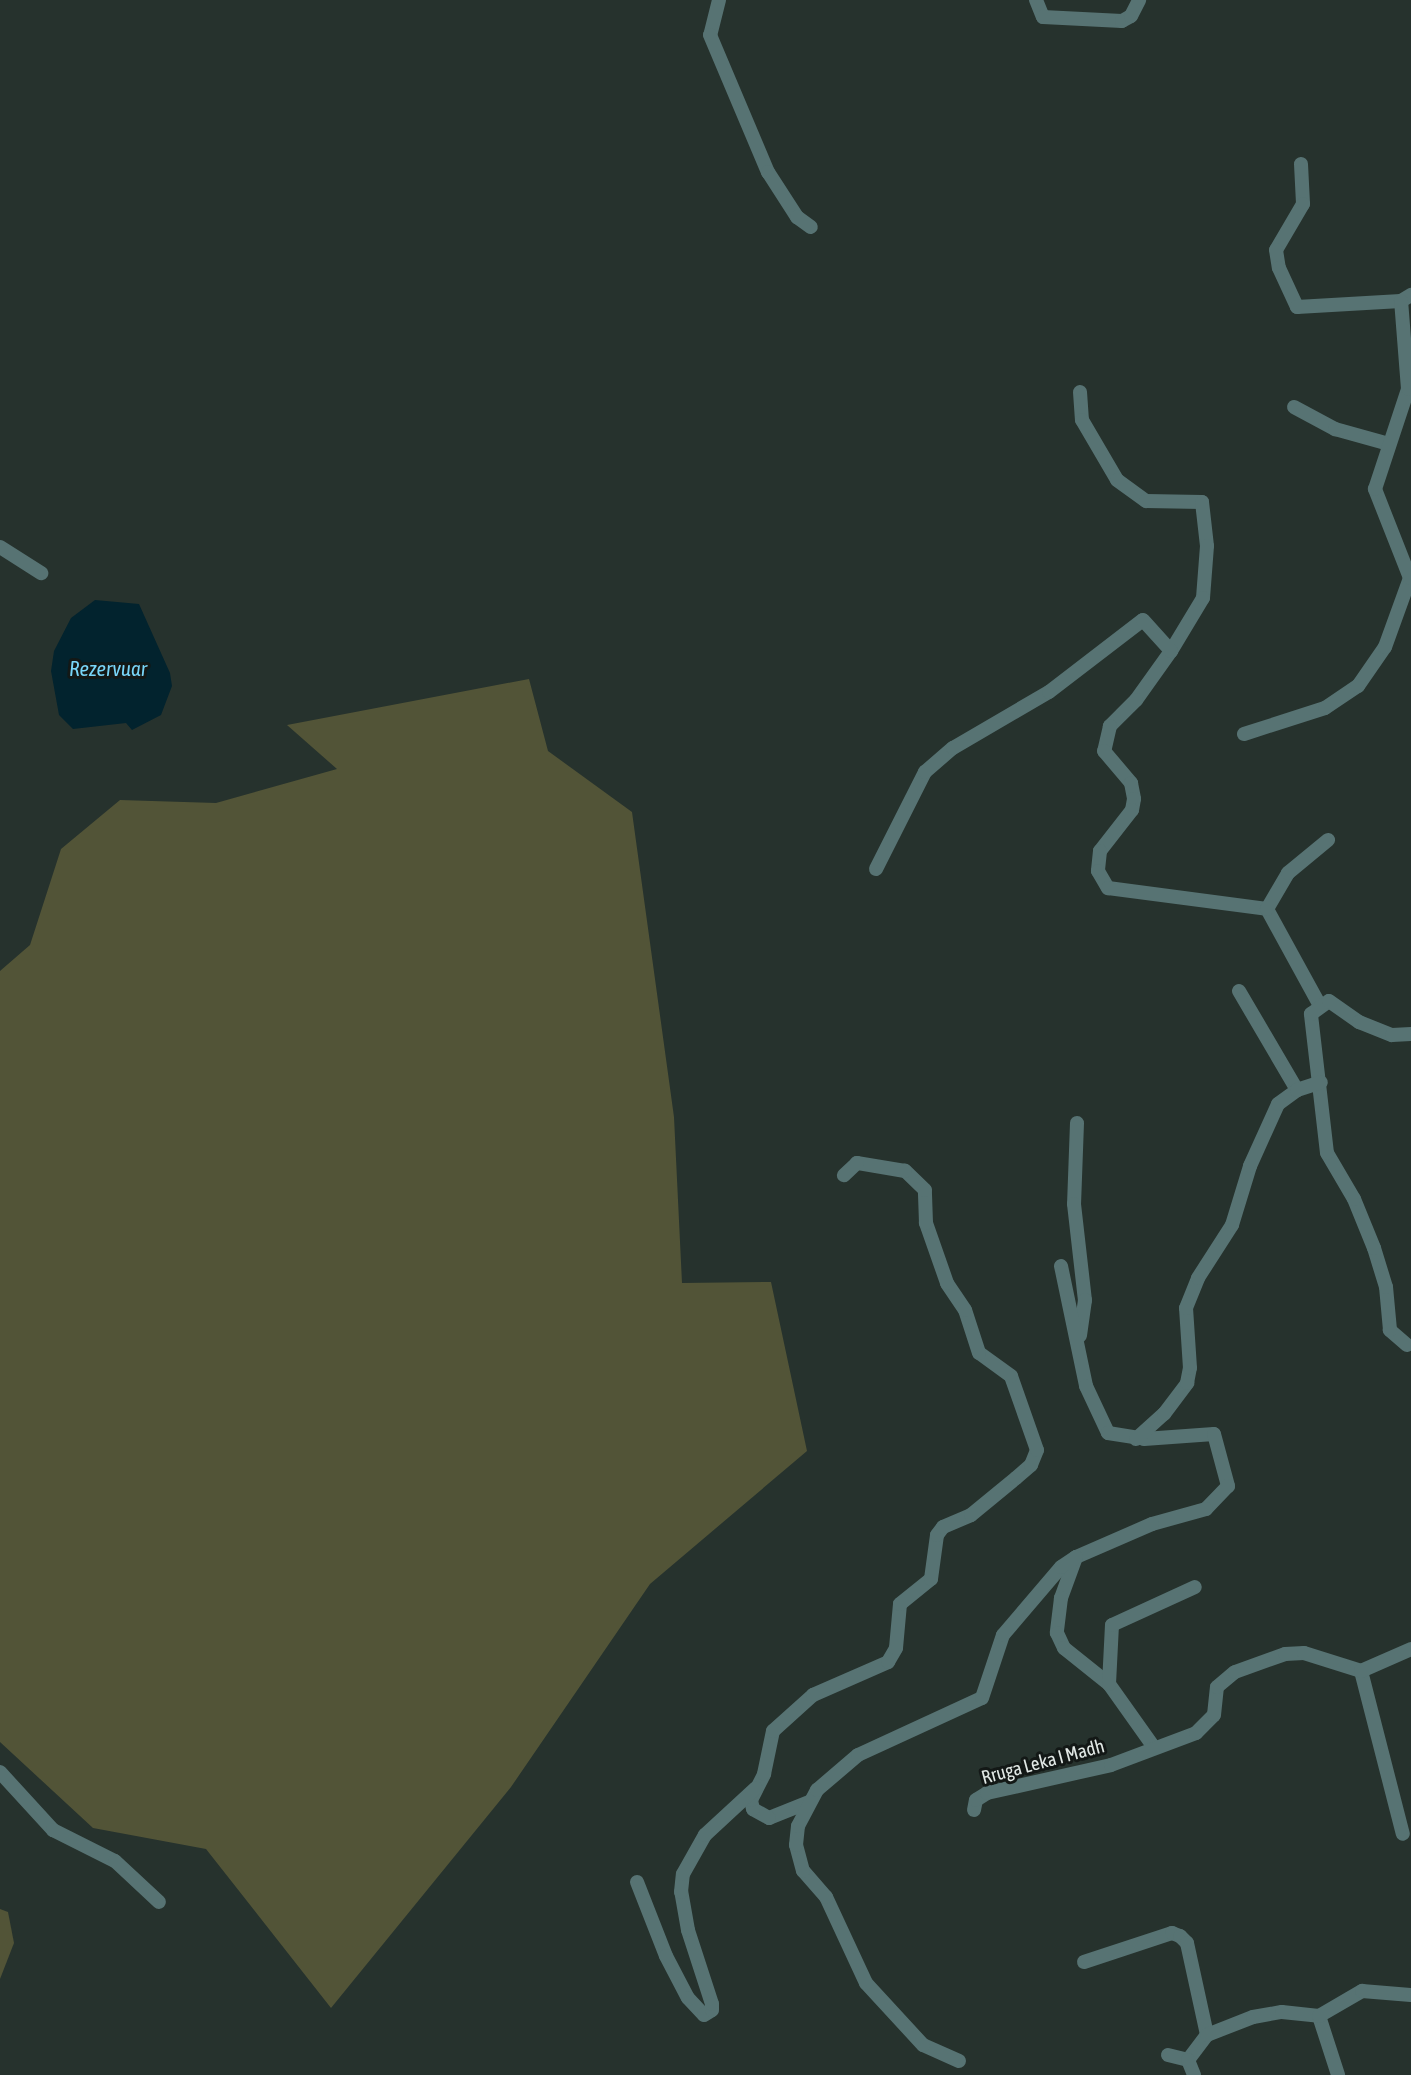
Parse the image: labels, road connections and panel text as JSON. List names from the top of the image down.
{
  "streets": {
    "street": ["Rruga Leka I Madh"]
  },
  "water": ["Rezervuar"]
}
